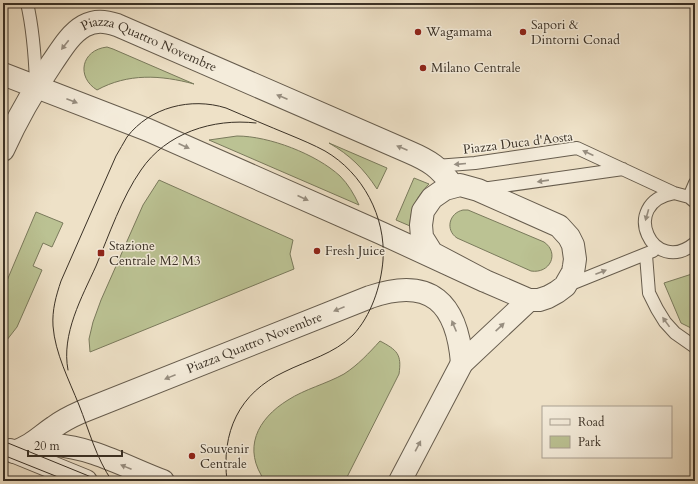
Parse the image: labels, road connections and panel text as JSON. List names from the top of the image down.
{
  "streets": {
    "street": ["Piazza Quattro Novembre"],
    "lane": ["Piazza Duca d'Aosta"]
  },
  "crossings": [
    ["Piazza Quattro Novembre", "Piazza Duca d'Aosta"]
  ],
  "places": {
    "other": [
      "Wagamama",
      "Sapori & Dintorni Conad",
      "Milano Centrale",
      "Fresh Juice",
      "Souvenir Centrale"
    ],
    "transit": ["Stazione Centrale M2 M3"]
  },
  "legend": ["Road", "Park"],
  "scale_bar": "20 m"
}
